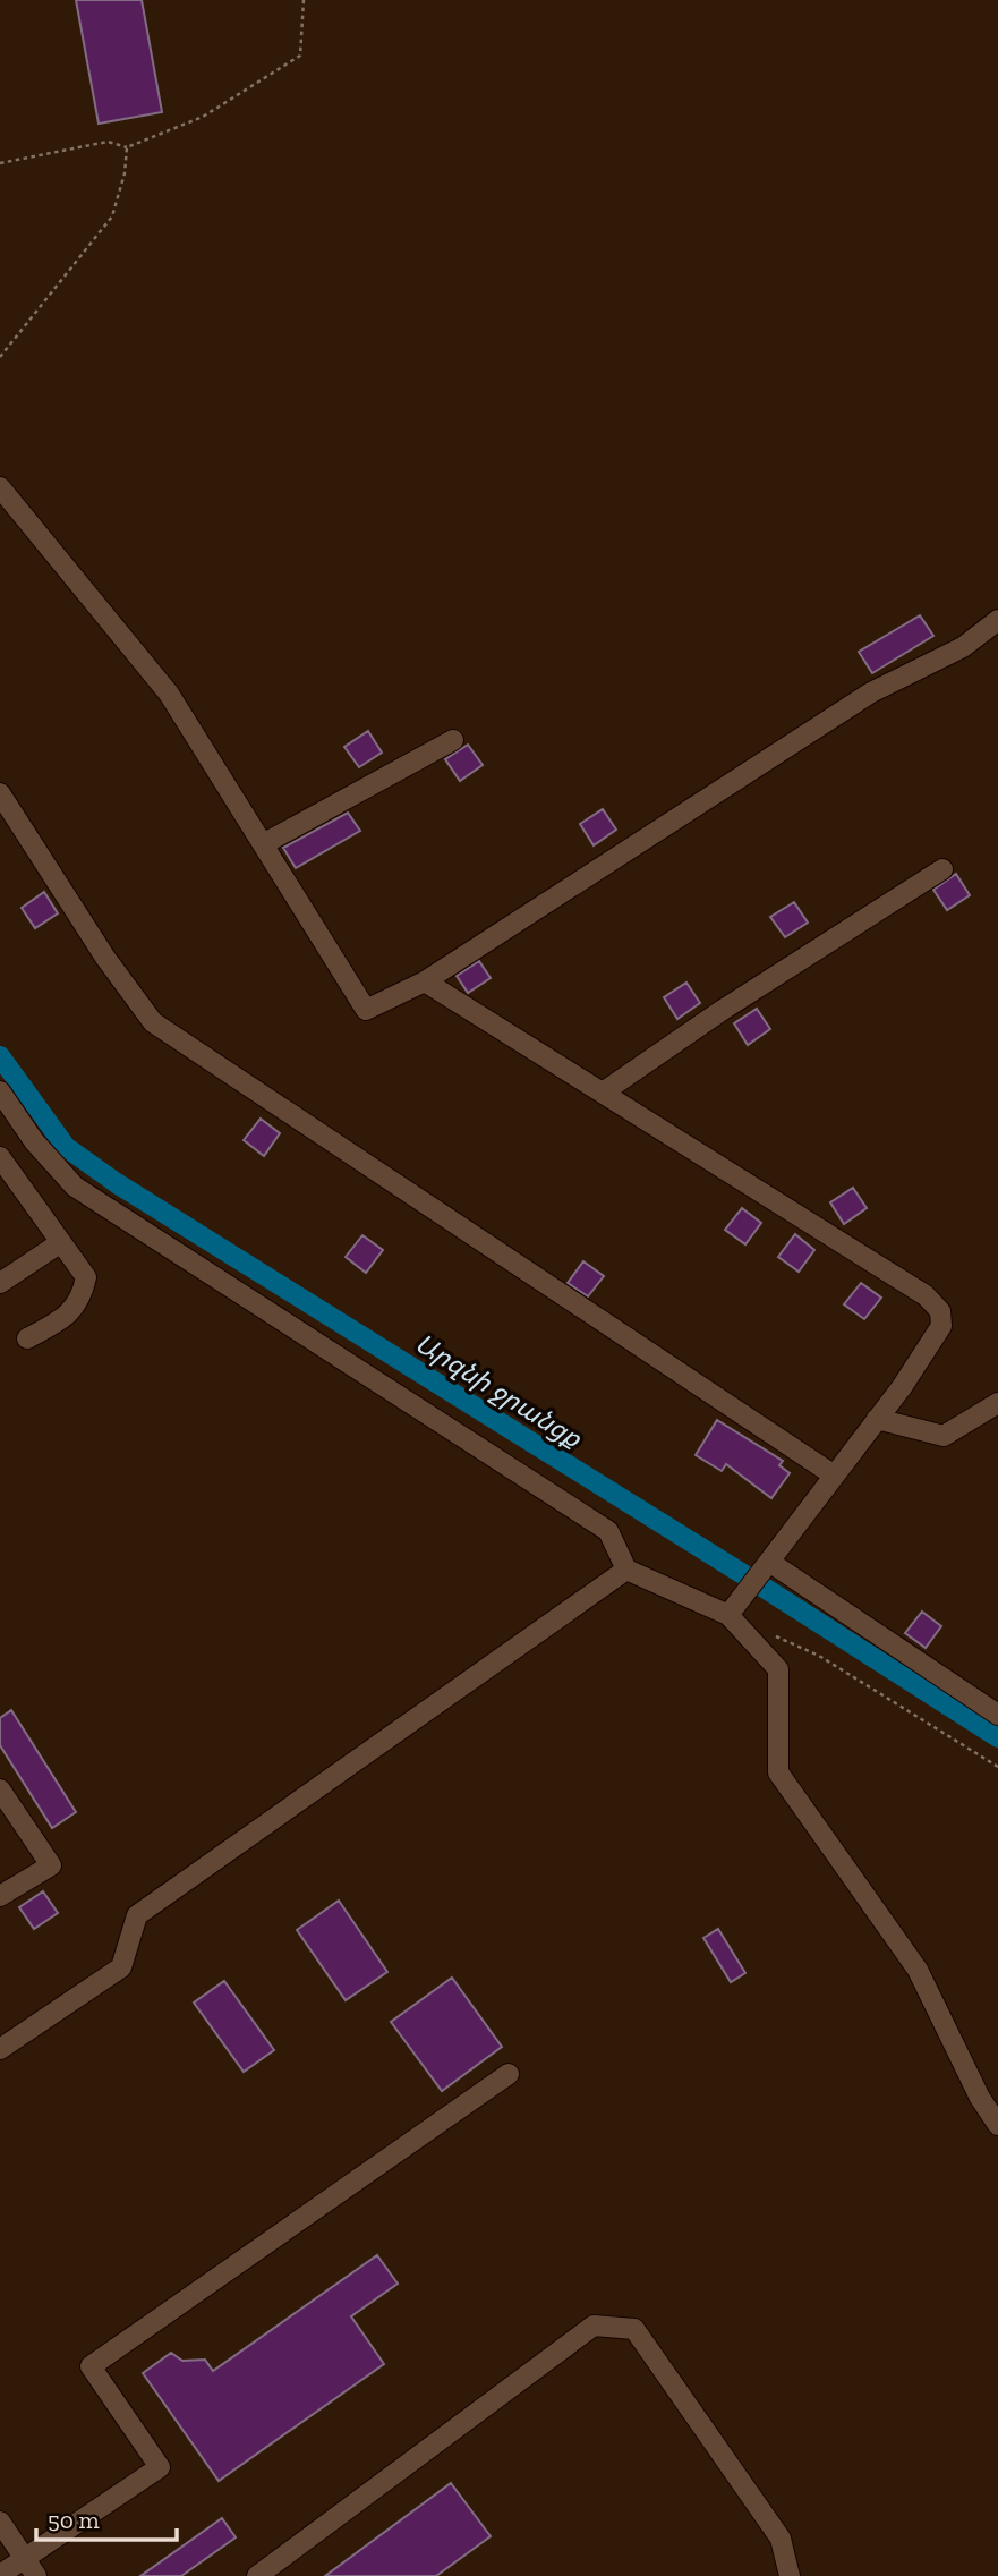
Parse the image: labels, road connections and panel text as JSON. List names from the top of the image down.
{
  "water": ["Արզնի ջրանցք"],
  "scale_bar": "50 m"
}
